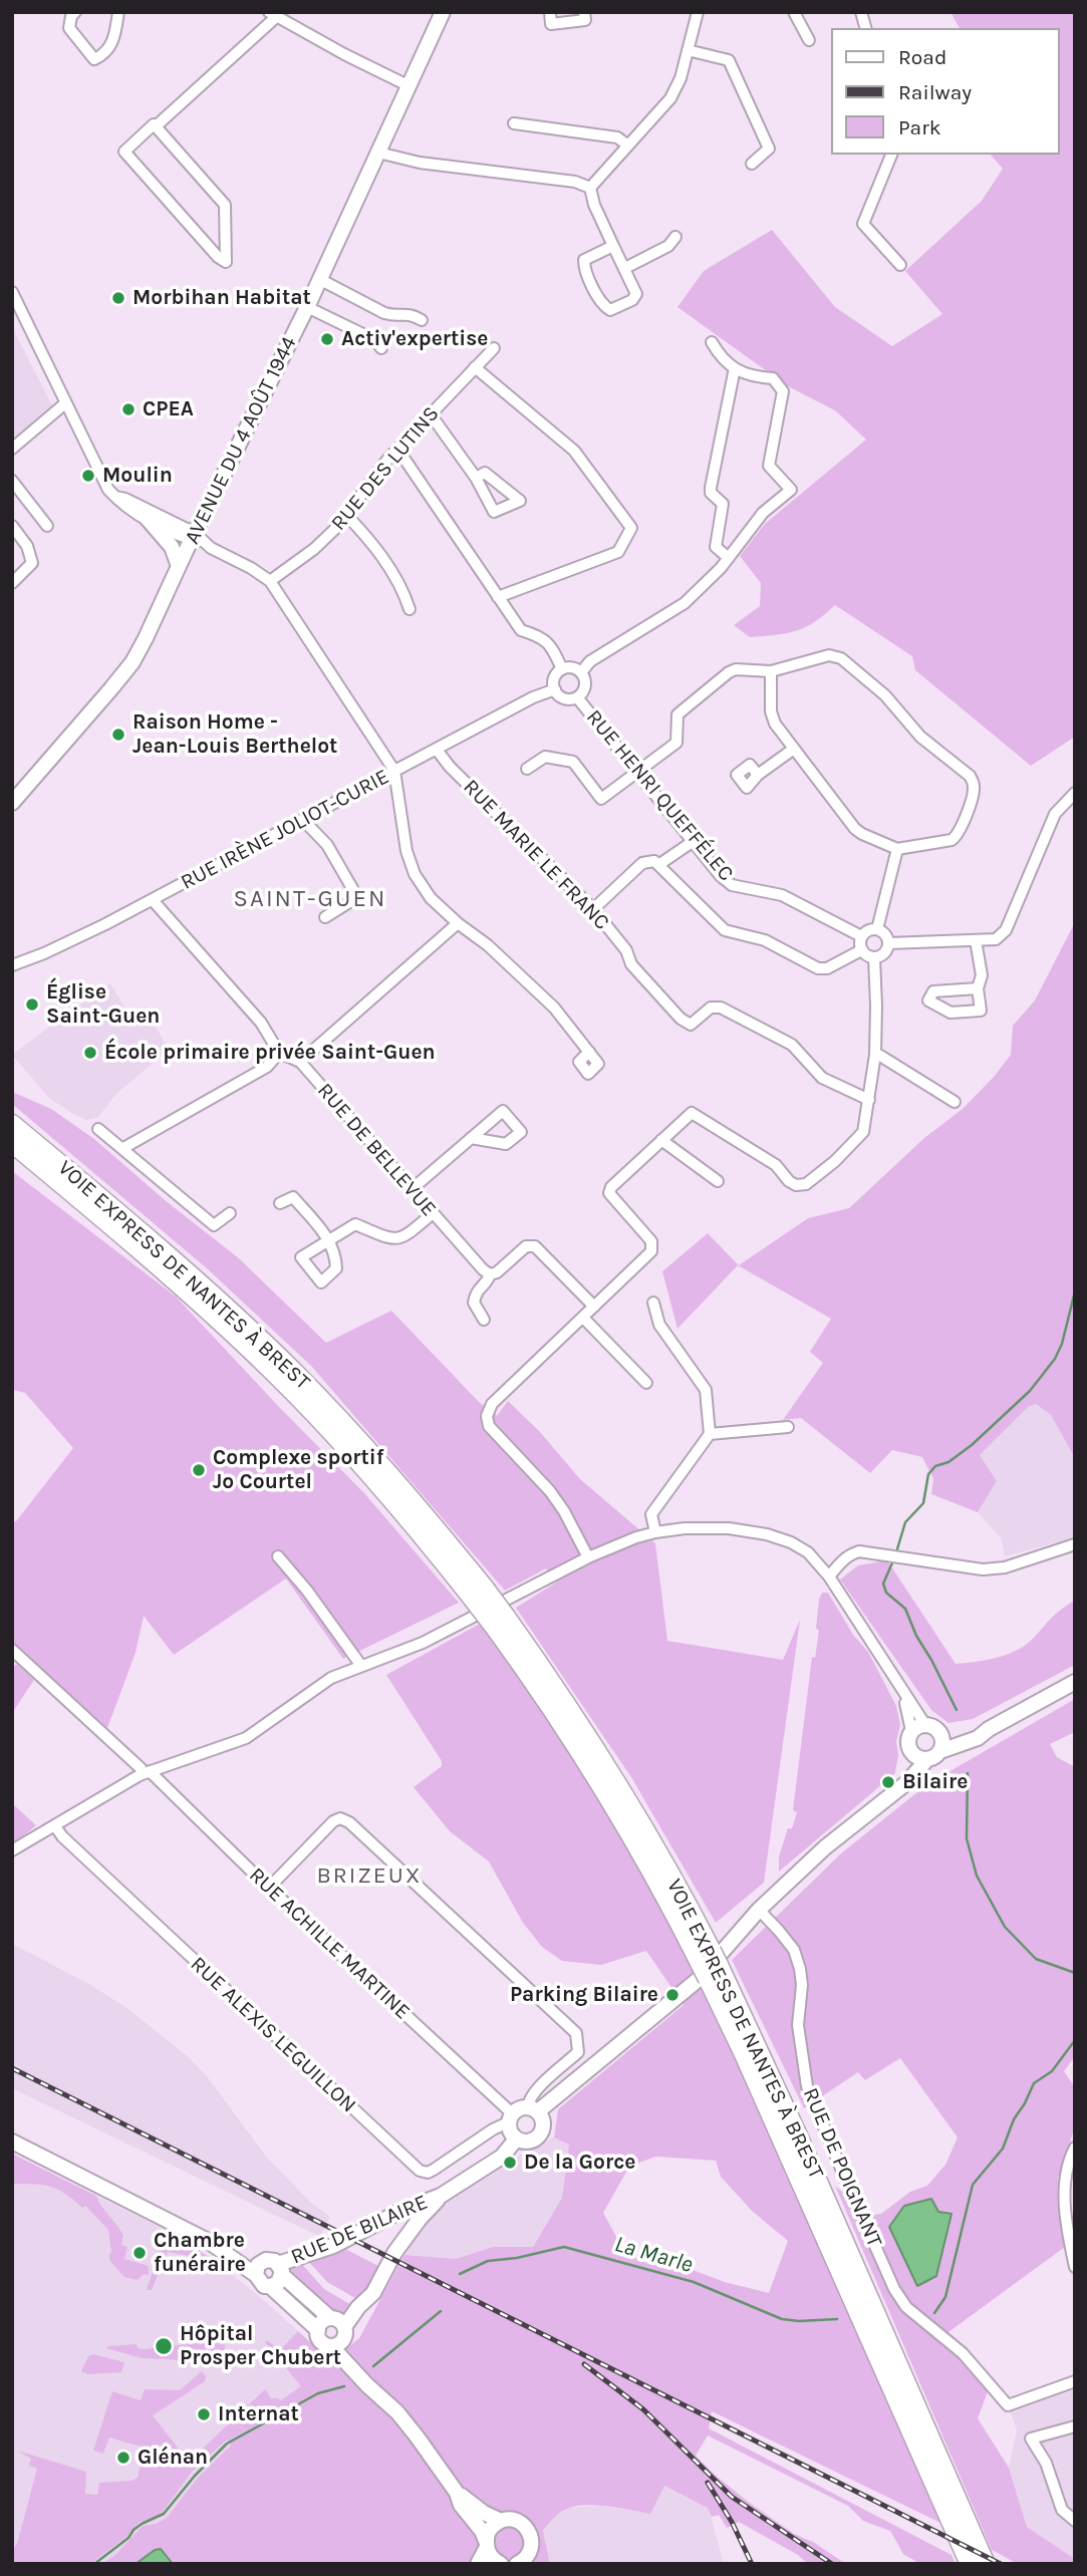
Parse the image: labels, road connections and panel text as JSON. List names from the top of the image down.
{
  "streets": {
    "highway": ["VOIE EXPRESS DE NANTES À BREST"],
    "street": [
      "AVENUE DU 4 AOÛT 1944",
      "RUE DES LUTINS",
      "RUE HENRI QUEFFÉLEC",
      "RUE IRÈNE JOLIOT-CURIE",
      "RUE MARIE LE FRANC",
      "RUE DE BELLEVUE",
      "RUE ACHILLE MARTINE",
      "RUE ALEXIS LEGUILLON",
      "RUE DE POIGNANT",
      "RUE DE BILAIRE"
    ]
  },
  "crossings": [
    ["RUE HENRI QUEFFÉLEC", "RUE IRÈNE JOLIOT-CURIE"],
    ["RUE IRÈNE JOLIOT-CURIE", "RUE MARIE LE FRANC"],
    ["RUE ACHILLE MARTINE", "RUE ALEXIS LEGUILLON"],
    ["RUE ACHILLE MARTINE", "RUE DE BILAIRE"],
    ["RUE ALEXIS LEGUILLON", "RUE DE BILAIRE"]
  ],
  "districts": ["SAINT-GUEN", "BRIZEUX"],
  "water": ["La Marle"],
  "places": [
    "Morbihan Habitat",
    "Activ'expertise",
    "CPEA",
    "Moulin",
    "Raison Home - Jean-Louis Berthelot",
    "Église Saint-Guen",
    "École primaire privée Saint-Guen",
    "Complexe sportif Jo Courtel",
    "Bilaire",
    "Parking Bilaire",
    "De la Gorce",
    "Chambre funéraire",
    "Hôpital Prosper Chubert",
    "Internat",
    "Glénan"
  ],
  "legend": ["Road", "Railway", "Park"]
}
